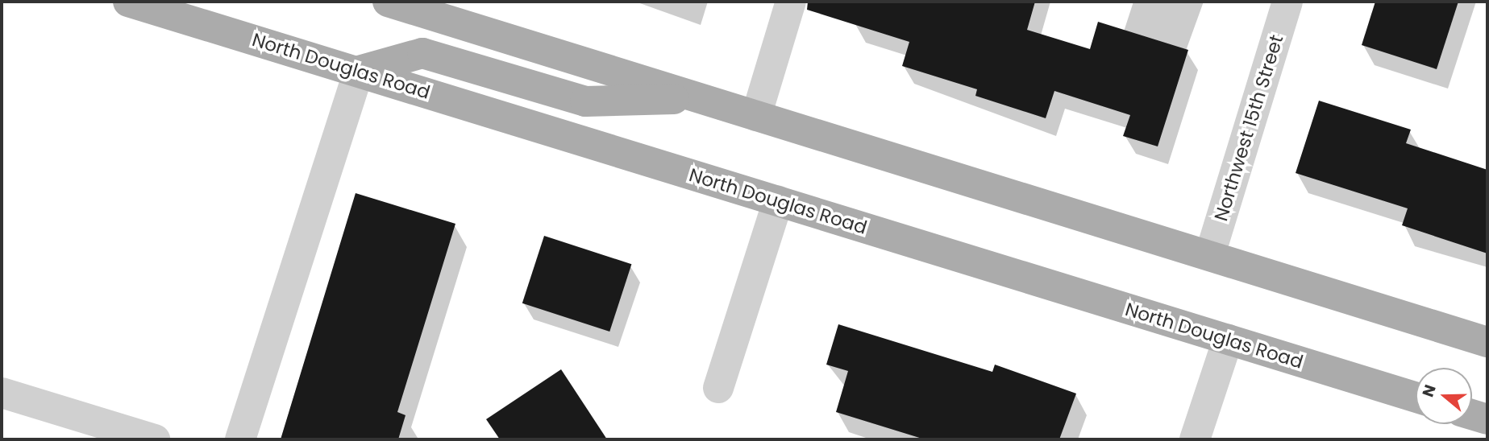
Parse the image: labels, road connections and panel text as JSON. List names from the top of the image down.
{
  "streets": {
    "main road": ["North Douglas Road"],
    "street": ["Northwest 15th Street"]
  },
  "north": "left"
}
